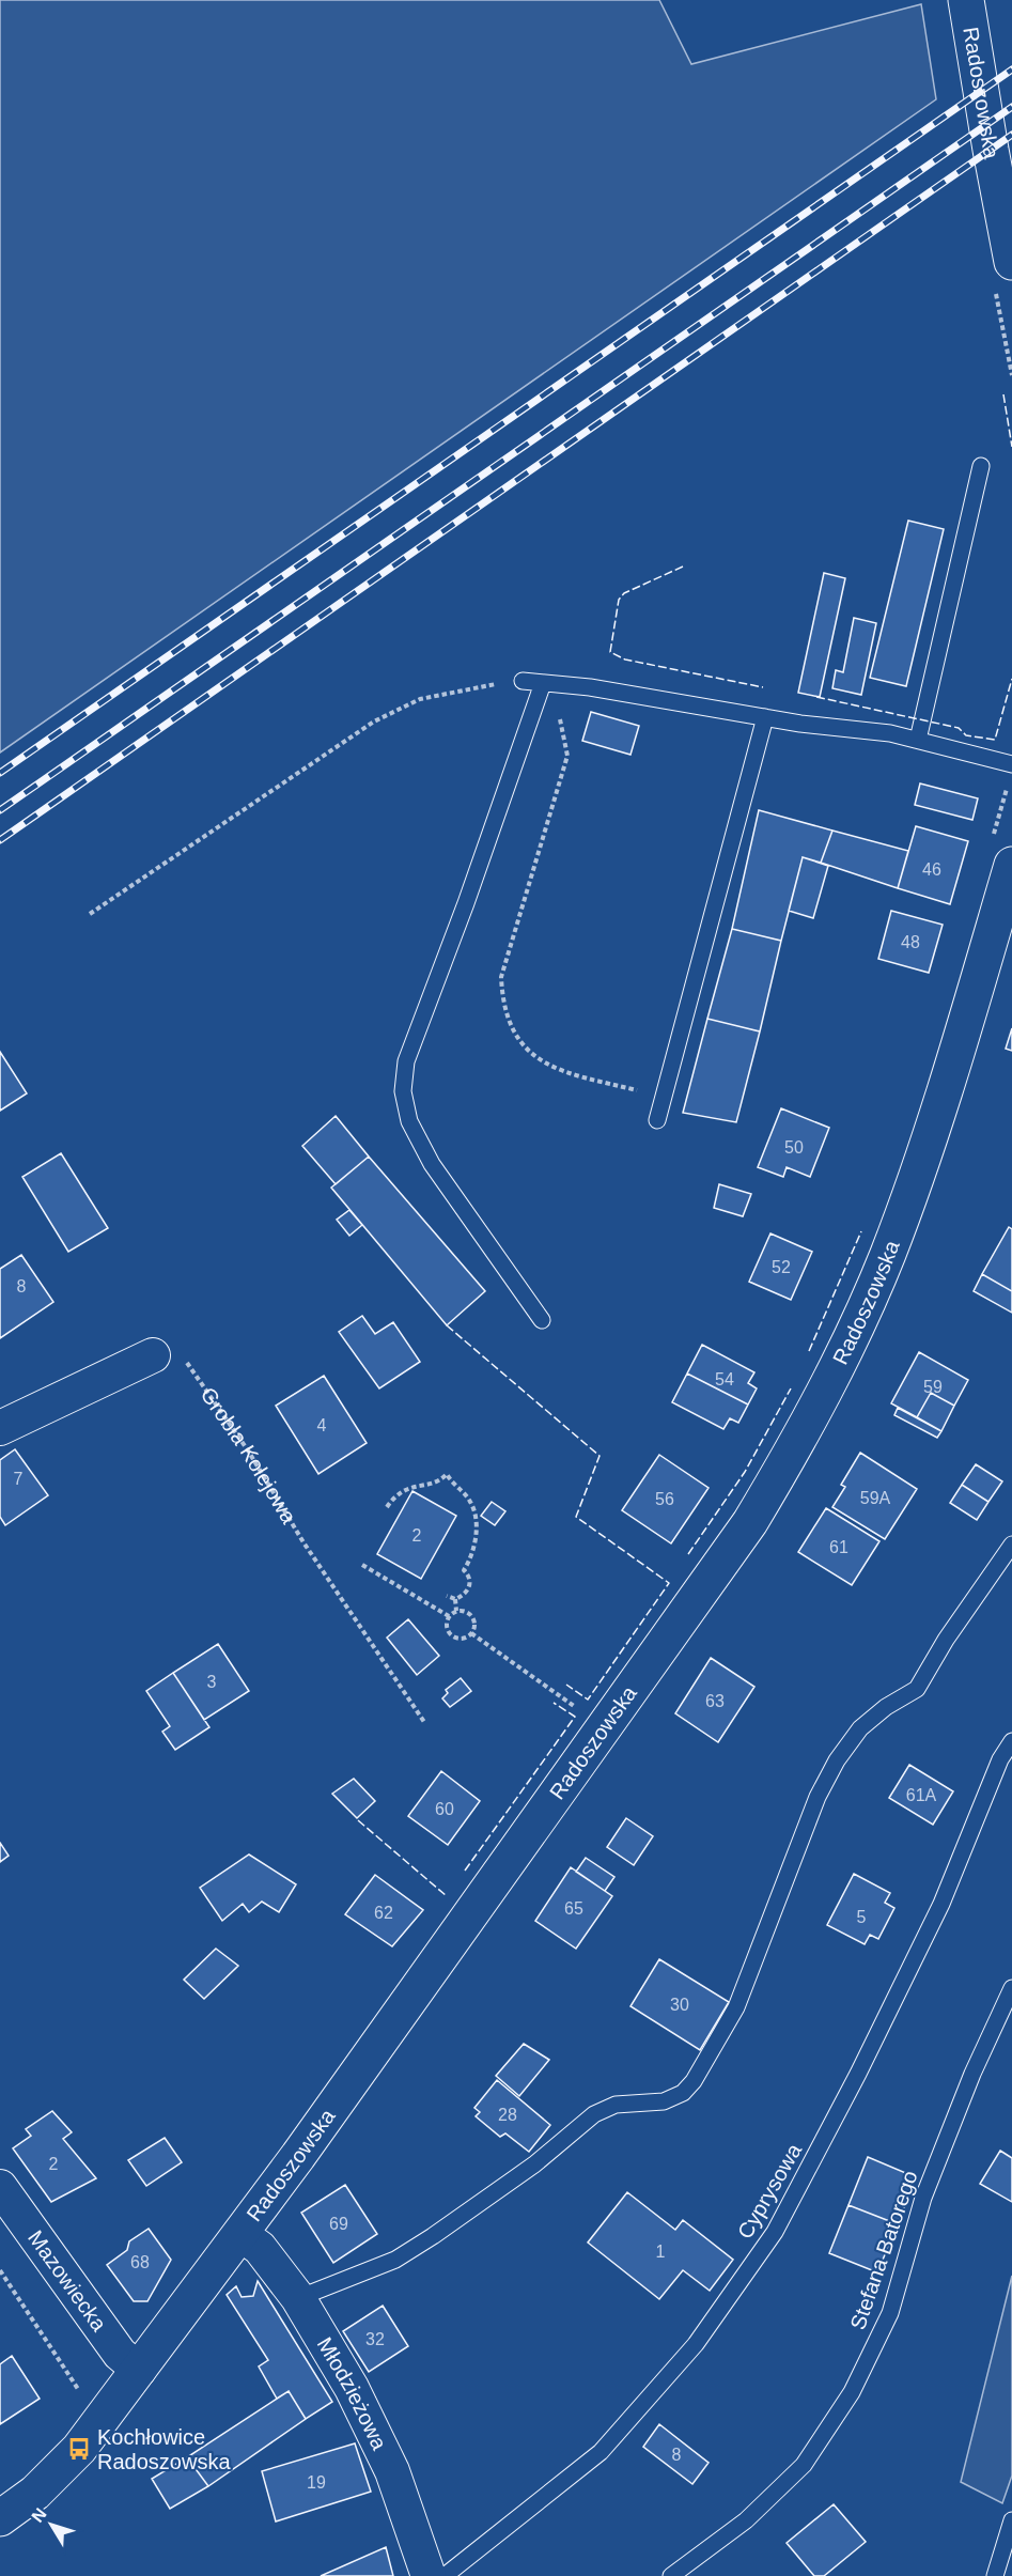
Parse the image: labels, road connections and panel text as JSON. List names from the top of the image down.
{
  "streets": {
    "street": ["Radoszowska", "Mazowiecka", "Młodzieżowa"],
    "lane": ["Cyprysowa", "Stefana Batorego"],
    "path": ["Grobla Kolejowa"]
  },
  "crossings": [
    ["Radoszowska", "Mazowiecka"],
    ["Radoszowska", "Młodzieżowa"]
  ],
  "places": {
    "bus stop": ["Kochłowice Radoszowska"]
  },
  "house_numbers": [
    "46",
    "48",
    "50",
    "52",
    "8",
    "54",
    "59",
    "4",
    "7",
    "59A",
    "56",
    "2",
    "61",
    "3",
    "63",
    "61A",
    "60",
    "65",
    "62",
    "5",
    "30",
    "28",
    "2",
    "69",
    "1",
    "68",
    "32",
    "8",
    "19"
  ],
  "north": "top left"
}
